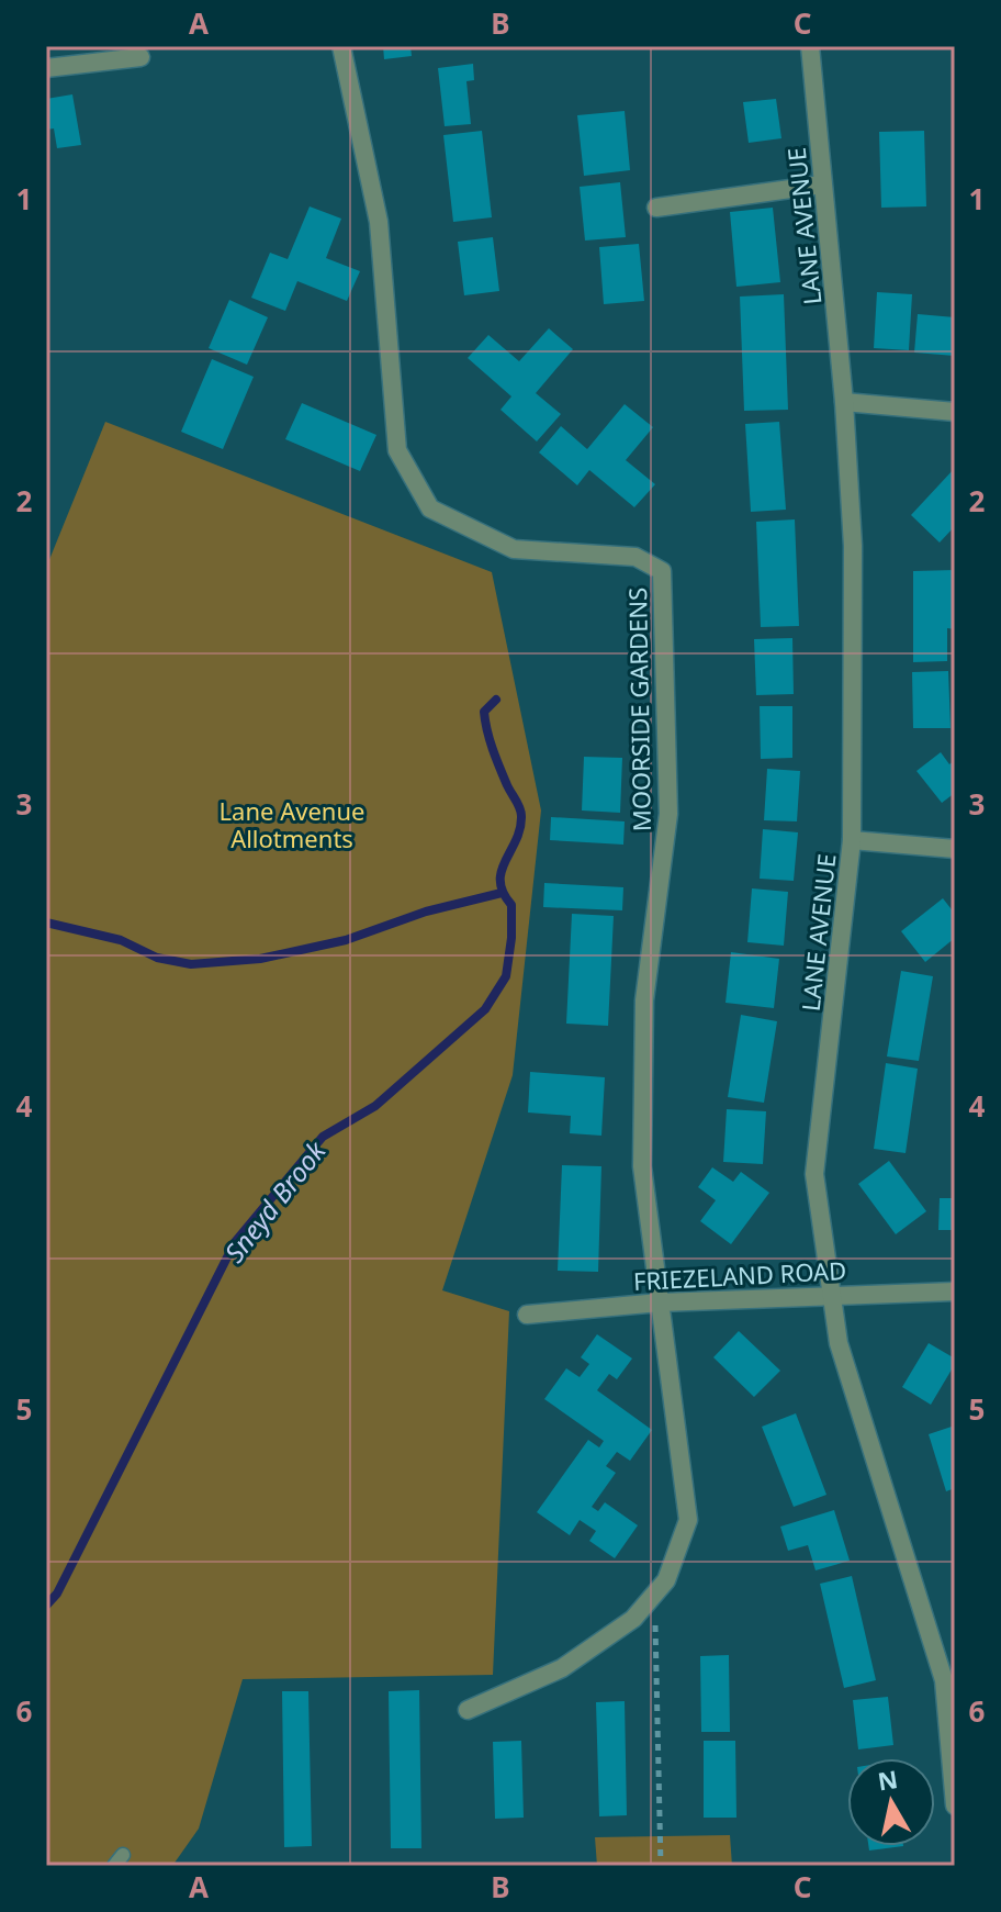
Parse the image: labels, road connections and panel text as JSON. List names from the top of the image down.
{
  "streets": {
    "street": ["LANE AVENUE", "MOORSIDE GARDENS", "FRIEZELAND ROAD"]
  },
  "crossings": [
    ["LANE AVENUE", "FRIEZELAND ROAD"],
    ["MOORSIDE GARDENS", "FRIEZELAND ROAD"]
  ],
  "water": ["Sneyd Brook"],
  "parks": ["Lane Avenue Allotments"],
  "north": "top",
  "grid": {
    "columns": ["A", "B", "C"],
    "rows": [
      "1",
      "2",
      "3",
      "4",
      "5",
      "6"
    ]
  }
}
